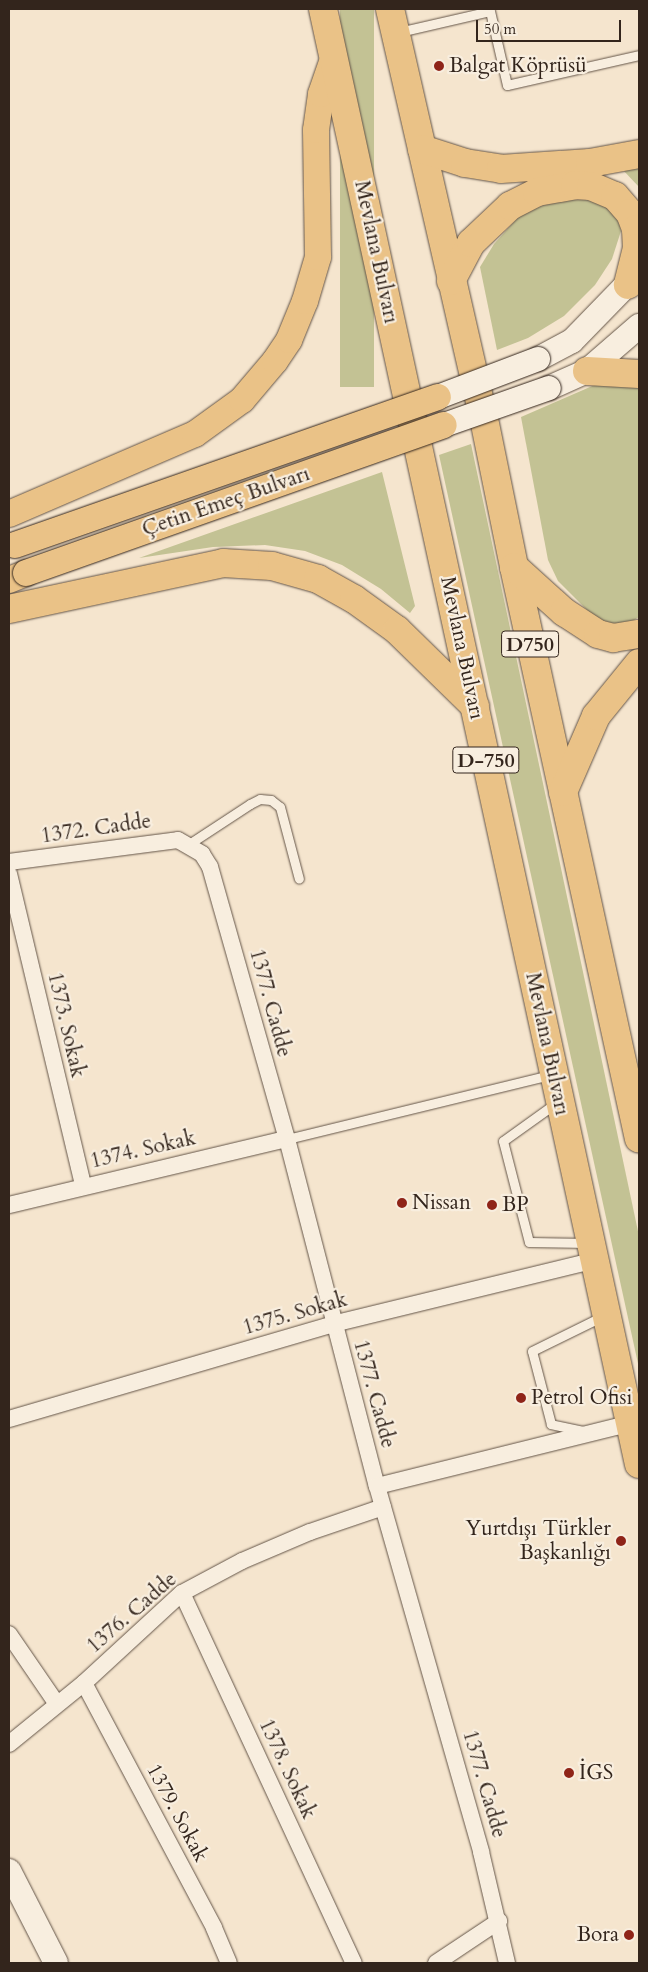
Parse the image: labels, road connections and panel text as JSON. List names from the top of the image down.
{
  "streets": {
    "highway": ["Mevlana Bulvarı", "D750", "D-750"],
    "main road": ["Çetin Emeç Bulvarı"],
    "street": [
      "1372. Cadde",
      "1377. Cadde",
      "1373. Sokak",
      "1374. Sokak",
      "1375. Sokak",
      "1376. Cadde",
      "1378. Sokak",
      "1379. Sokak"
    ]
  },
  "crossings": [
    ["Mevlana Bulvarı", "1375. Sokak"],
    ["1372. Cadde", "1377. Cadde"],
    ["1377. Cadde", "1374. Sokak"],
    ["1377. Cadde", "1375. Sokak"],
    ["1377. Cadde", "1376. Cadde"],
    ["1373. Sokak", "1374. Sokak"],
    ["1376. Cadde", "1378. Sokak"],
    ["1376. Cadde", "1379. Sokak"]
  ],
  "places": [
    "Balgat Köprüsü",
    "Nissan",
    "BP",
    "Petrol Ofisi",
    "Yurtdışı Türkler Başkanlığı",
    "İGS",
    "Bora"
  ],
  "scale_bar": "50 m"
}
